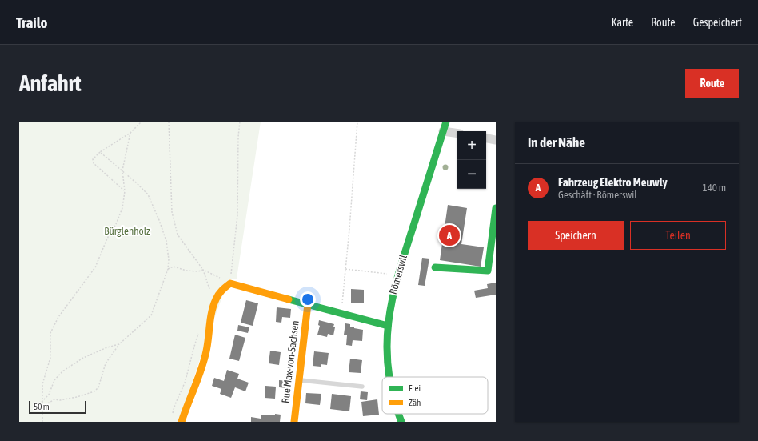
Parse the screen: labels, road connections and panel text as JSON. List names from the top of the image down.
{
  "streets": {
    "street": ["Römerswil", "Rue Max-von-Sachsen"]
  },
  "parks": ["Bürglenholz"],
  "legend": ["Frei", "Zäh"],
  "scale_bar": "50 m",
  "page": {
    "header": "Trailo",
    "nav": ["Karte", "Route", "Gespeichert"],
    "buttons": [
      "Route",
      ["Speichern", "Teilen"]
    ],
    "title": "Anfahrt",
    "heading": "In der Nähe",
    "map_buttons": ["+", "−"],
    "list": [
      {
        "mark": "A",
        "name": "Fahrzeug Elektro Meuwly",
        "note": "Geschäft · Römerswil",
        "value": "140 m"
      }
    ],
    "pins": "A",
    "scale": "50 m"
  }
}
